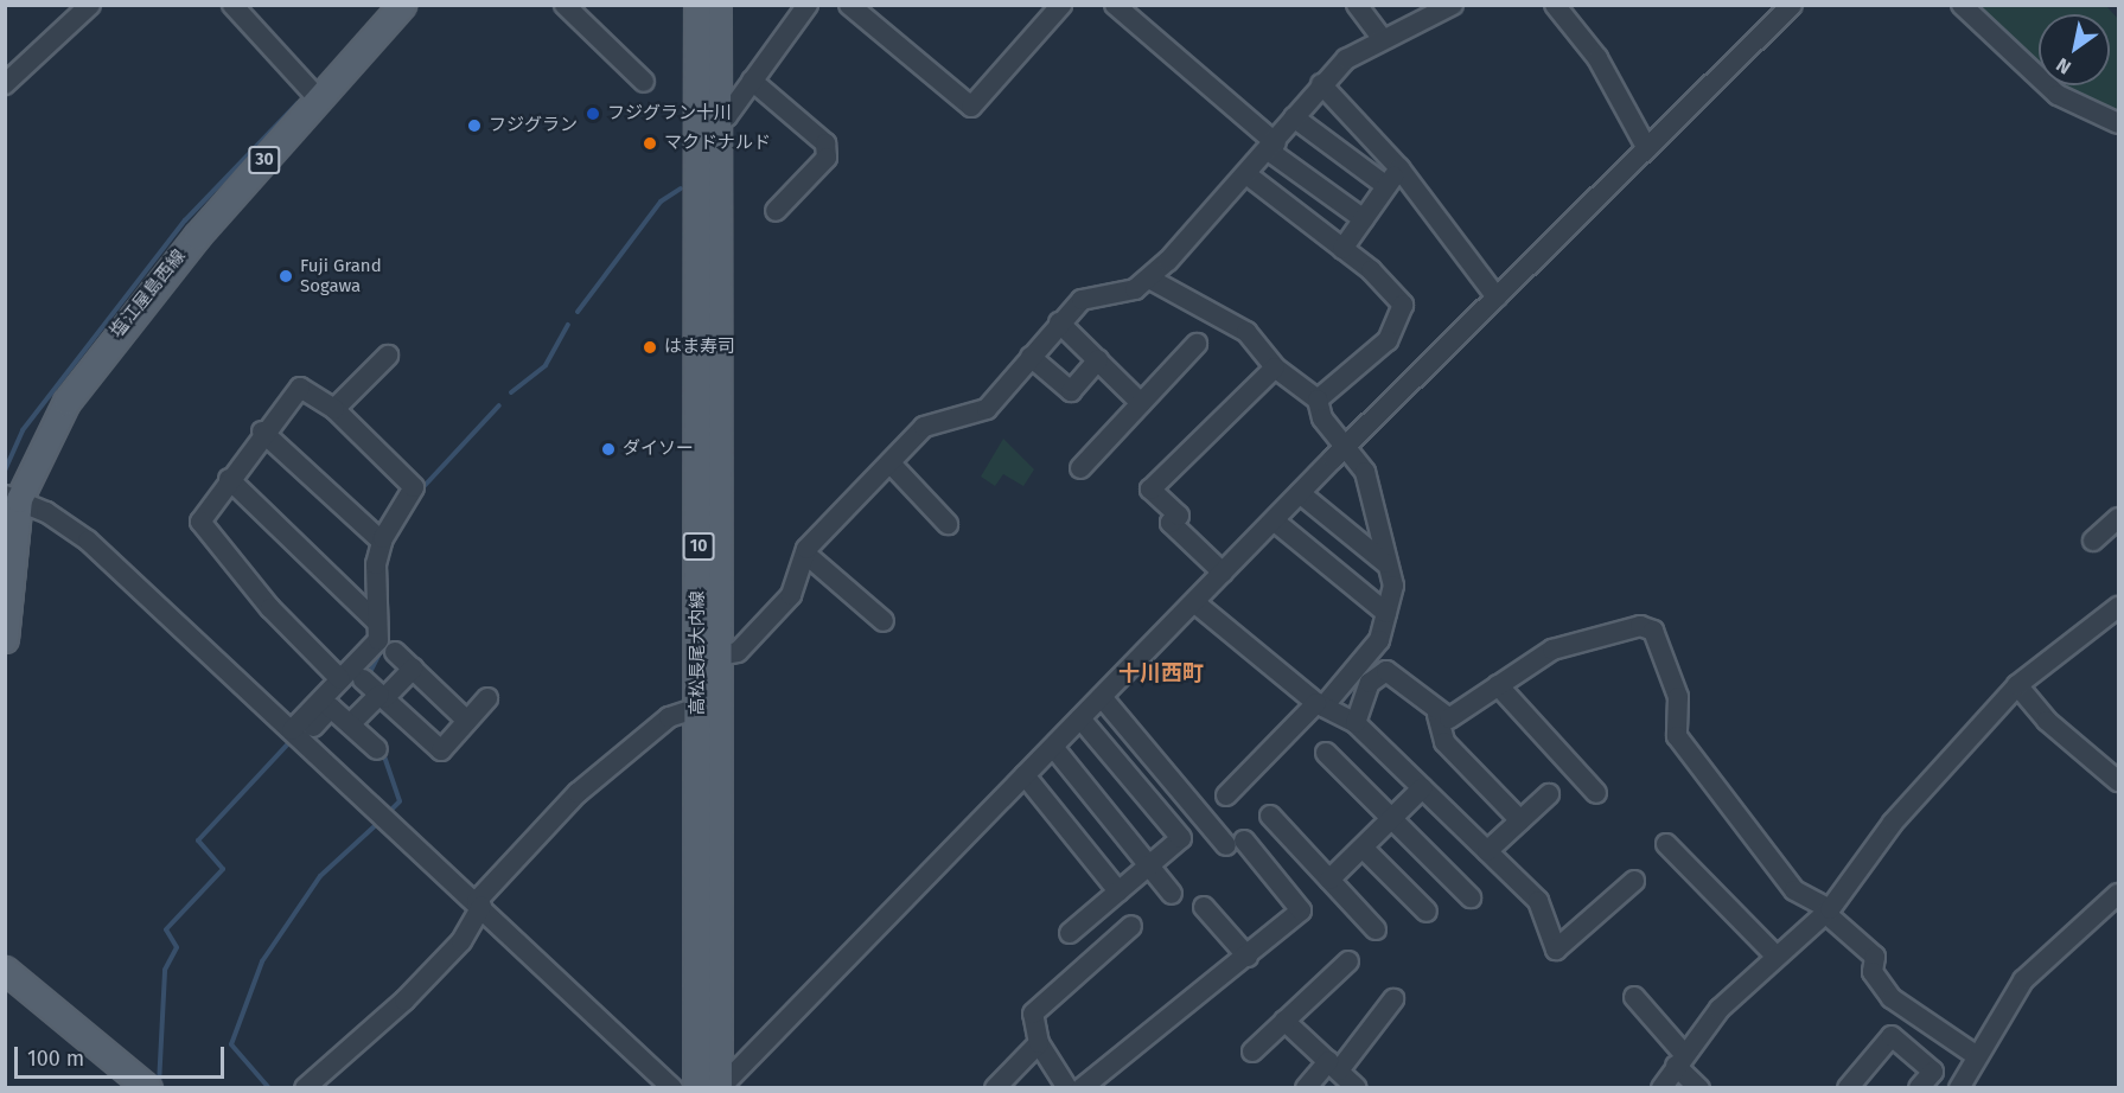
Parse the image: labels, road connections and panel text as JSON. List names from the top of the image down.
{
  "streets": {
    "main road": [
      "30",
      "塩江屋島西線",
      "10",
      "高松長尾大内線"
    ]
  },
  "districts": ["十川西町"],
  "places": [
    "フジグラン十川",
    "フジグラン",
    "マクドナルド",
    "Fuji Grand Sogawa",
    "はま寿司",
    "ダイソー"
  ],
  "scale_bar": "100 m",
  "north": "bottom left"
}
